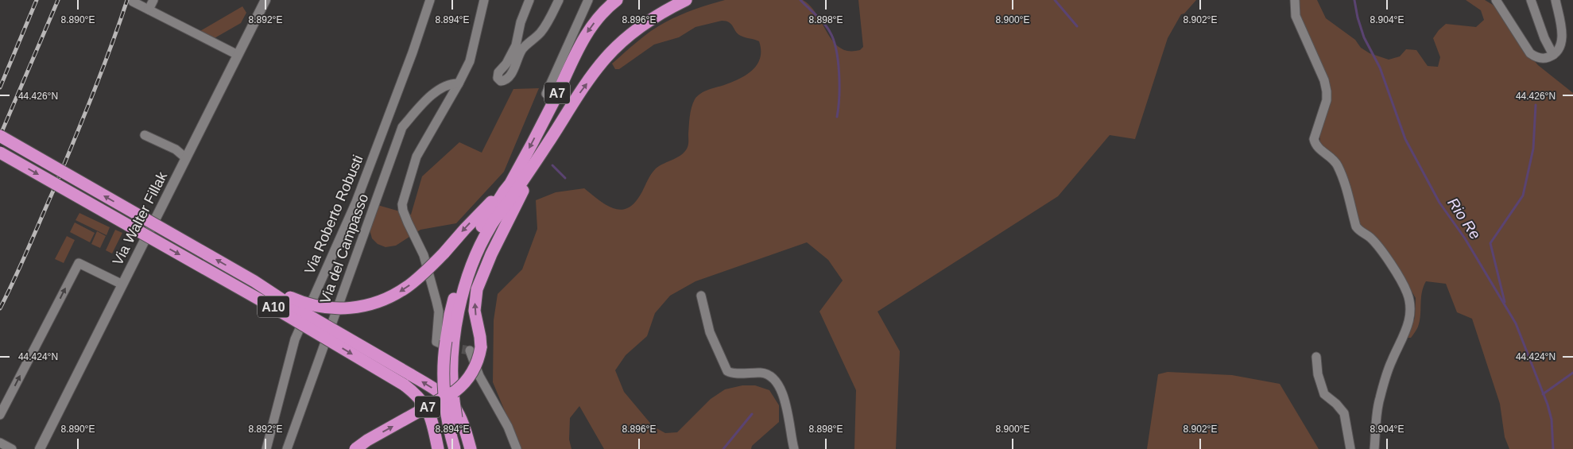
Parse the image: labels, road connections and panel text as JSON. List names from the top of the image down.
{
  "streets": {
    "highway": ["A7", "A10"],
    "main road": ["Via Walter Fillak"],
    "street": ["Via Roberto Robusti", "Via del Campasso"]
  },
  "crossings": [
    ["A7", "A10"]
  ],
  "water": ["Rio Re"],
  "coordinates": [
    "8.890°E",
    "8.892°E",
    "8.894°E",
    "8.896°E",
    "8.898°E",
    "8.900°E",
    "8.902°E",
    "8.904°E",
    "44.426°N",
    "44.424°N"
  ]
}
